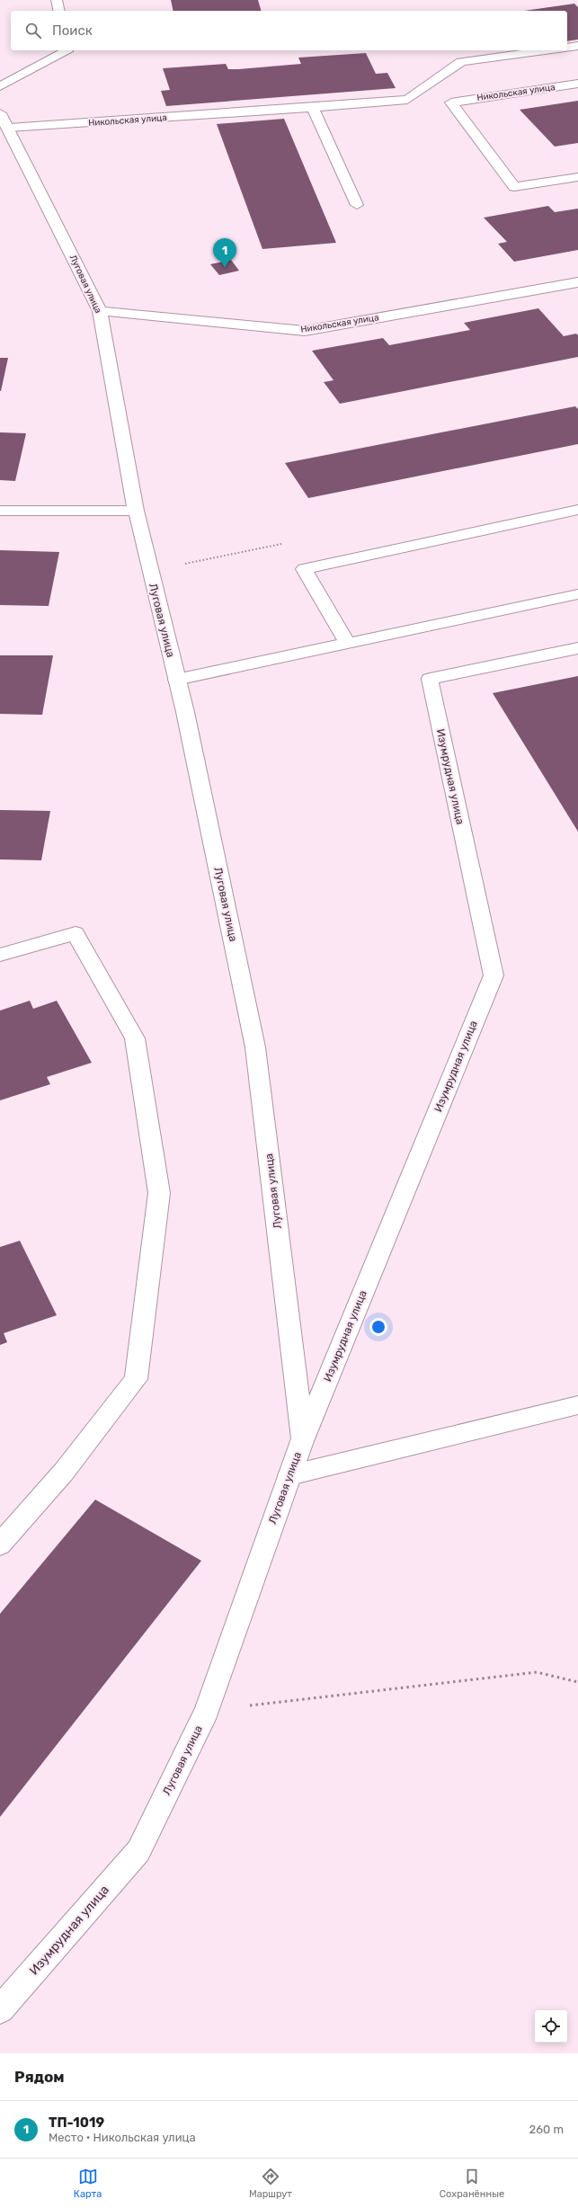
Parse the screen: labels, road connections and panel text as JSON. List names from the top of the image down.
{
  "streets": {
    "street": ["Никольская улица", "Луговая улица", "Изумрудная улица"]
  },
  "crossings": [
    ["Никольская улица", "Луговая улица"],
    ["Луговая улица", "Изумрудная улица"]
  ],
  "page": {
    "search": "Поиск",
    "pins": "1",
    "heading": "Рядом",
    "list": [
      {
        "mark": "1",
        "name": "ТП-1019",
        "note": "Место · Никольская улица",
        "value": "260 m"
      }
    ],
    "nav": ["Карта", "Маршрут", "Сохранённые"]
  }
}
